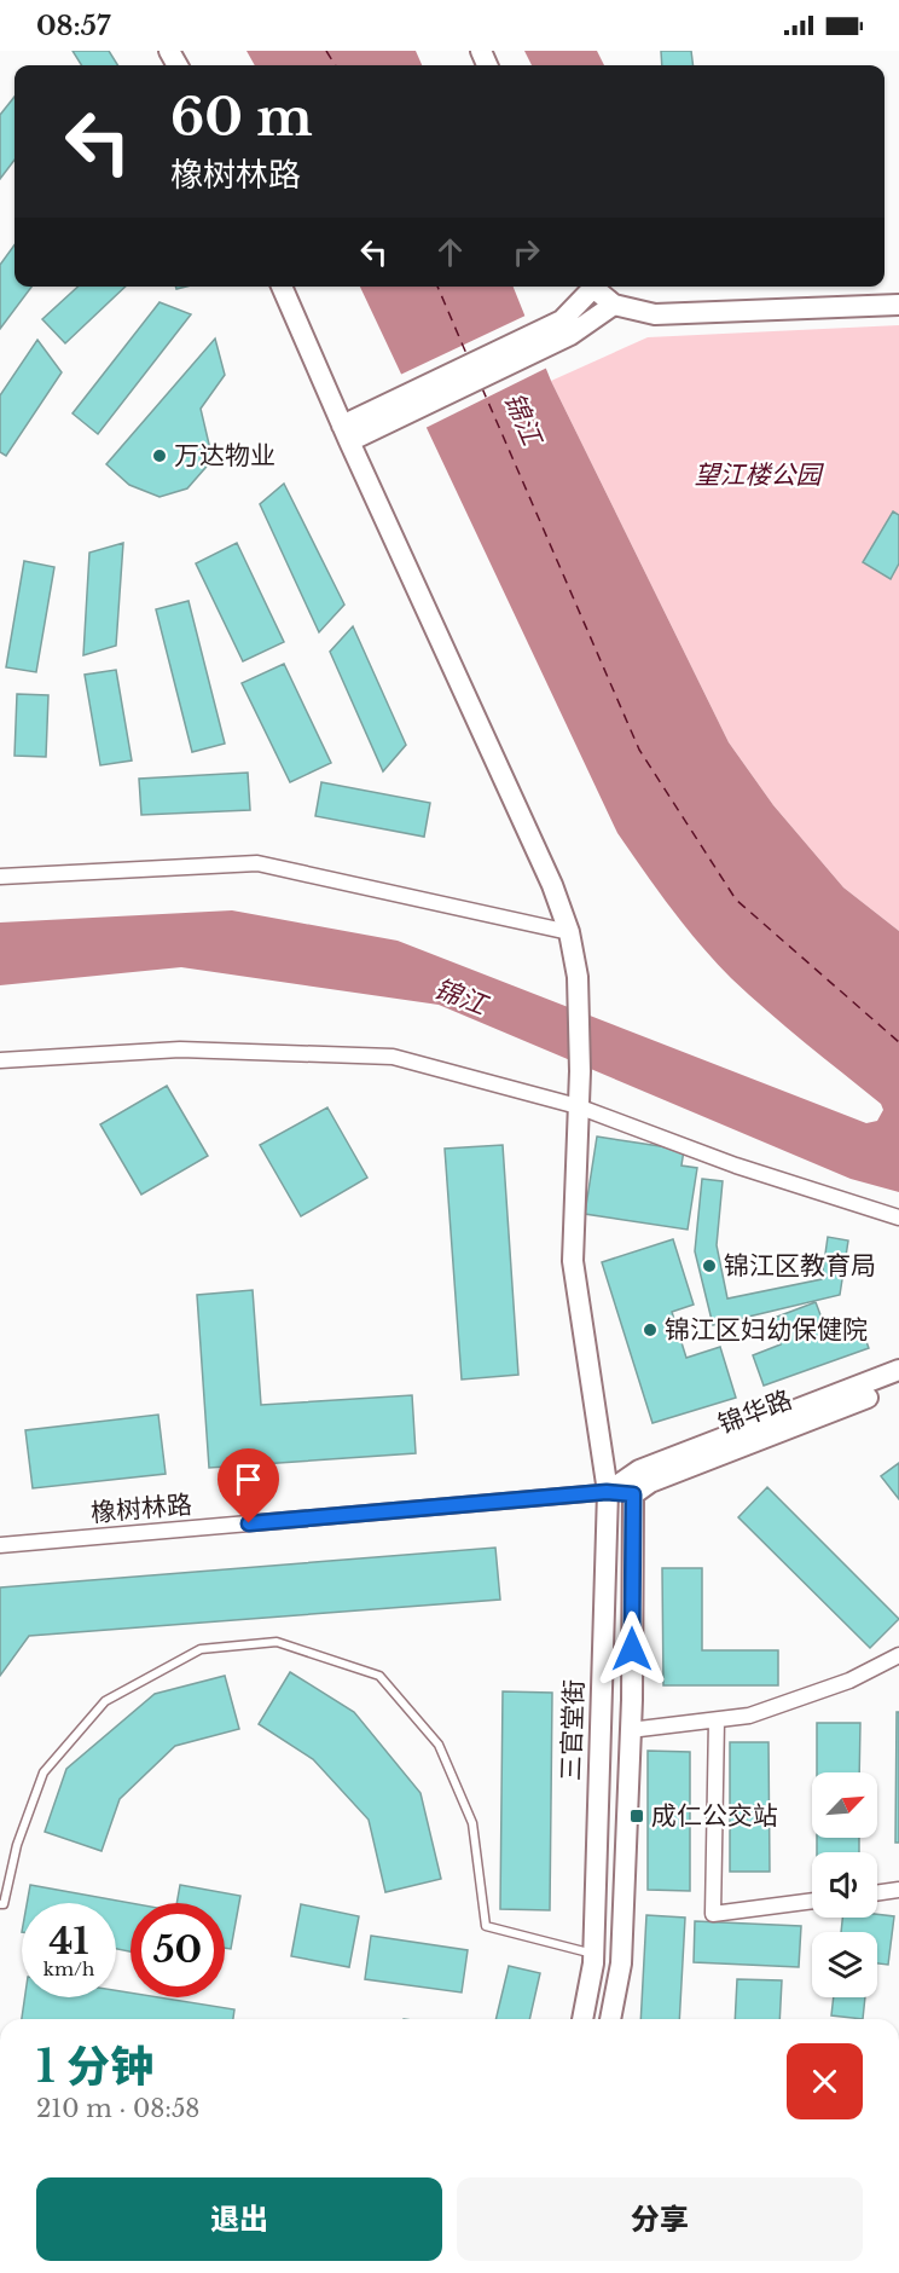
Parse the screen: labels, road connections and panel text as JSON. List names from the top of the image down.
{
  "streets": {
    "street": ["锦华路", "橡树林路", "三官堂街"]
  },
  "crossings": [
    ["锦华路", "橡树林路"],
    ["橡树林路", "三官堂街"]
  ],
  "water": ["锦江"],
  "parks": ["望江楼公园"],
  "places": {
    "other": ["万达物业", "锦江区教育局", "锦江区妇幼保健院"],
    "transit": ["成仁公交站"]
  },
  "north": "top right",
  "page": {
    "status": "08:57",
    "turn": ["60 m", "橡树林路"],
    "speed": "41 km/h",
    "limit": "50",
    "heading": ["1 分钟", "210 m · 08:58"],
    "buttons": ["退出", "分享"]
  }
}
